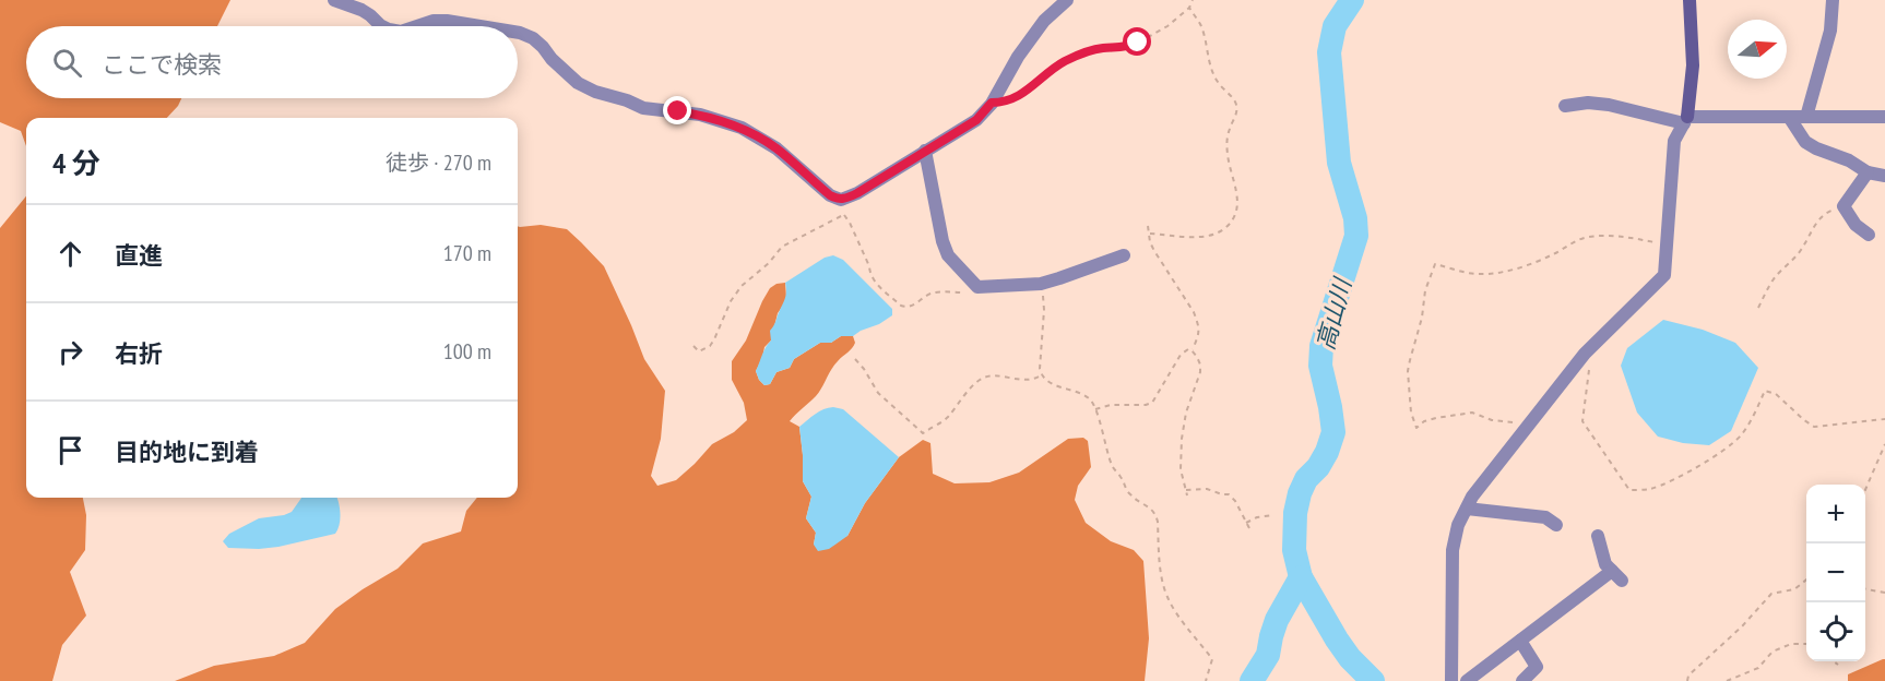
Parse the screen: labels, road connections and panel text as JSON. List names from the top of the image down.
{
  "water": ["高山川"],
  "north": "right",
  "page": {
    "search": "ここで検索",
    "heading": ["4 分", "徒歩 · 270 m"],
    "list": [
      ["直進", "170 m"],
      ["右折", "100 m"],
      "目的地に到着"
    ],
    "map_buttons": ["+", "−"]
  }
}
